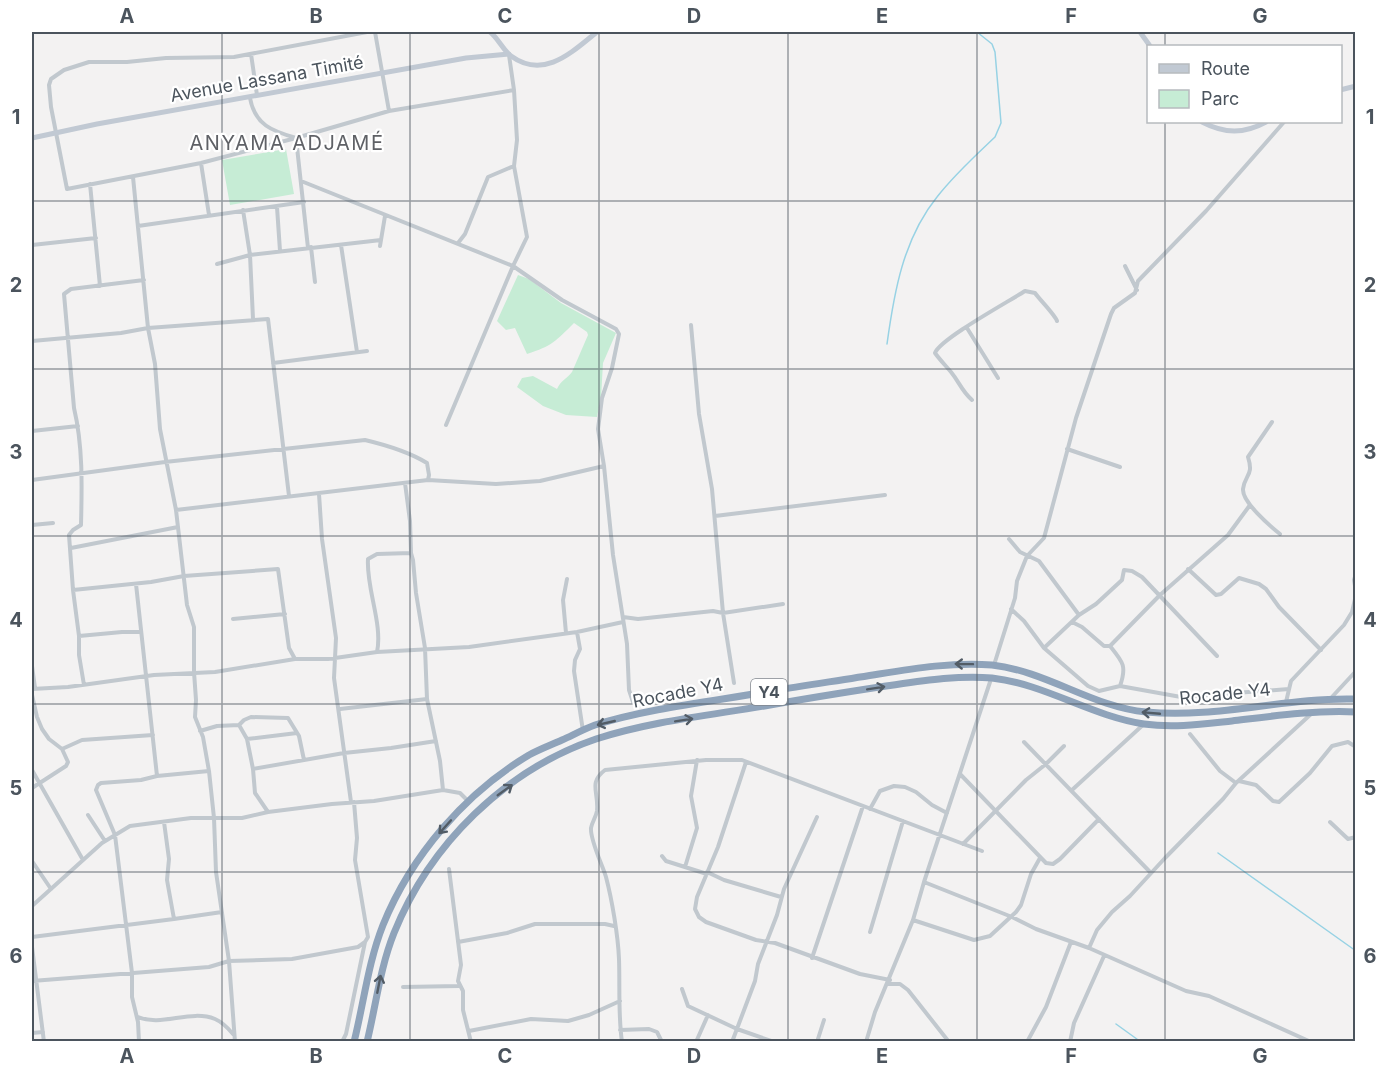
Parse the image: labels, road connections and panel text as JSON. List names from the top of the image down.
{
  "streets": {
    "highway": ["Y4", "Rocade Y4"],
    "street": ["Avenue Lassana Timité"]
  },
  "districts": ["ANYAMA ADJAMÉ"],
  "legend": ["Route", "Parc"],
  "grid": {
    "columns": [
      "A",
      "B",
      "C",
      "D",
      "E",
      "F",
      "G"
    ],
    "rows": [
      "1",
      "2",
      "3",
      "4",
      "5",
      "6"
    ]
  }
}
